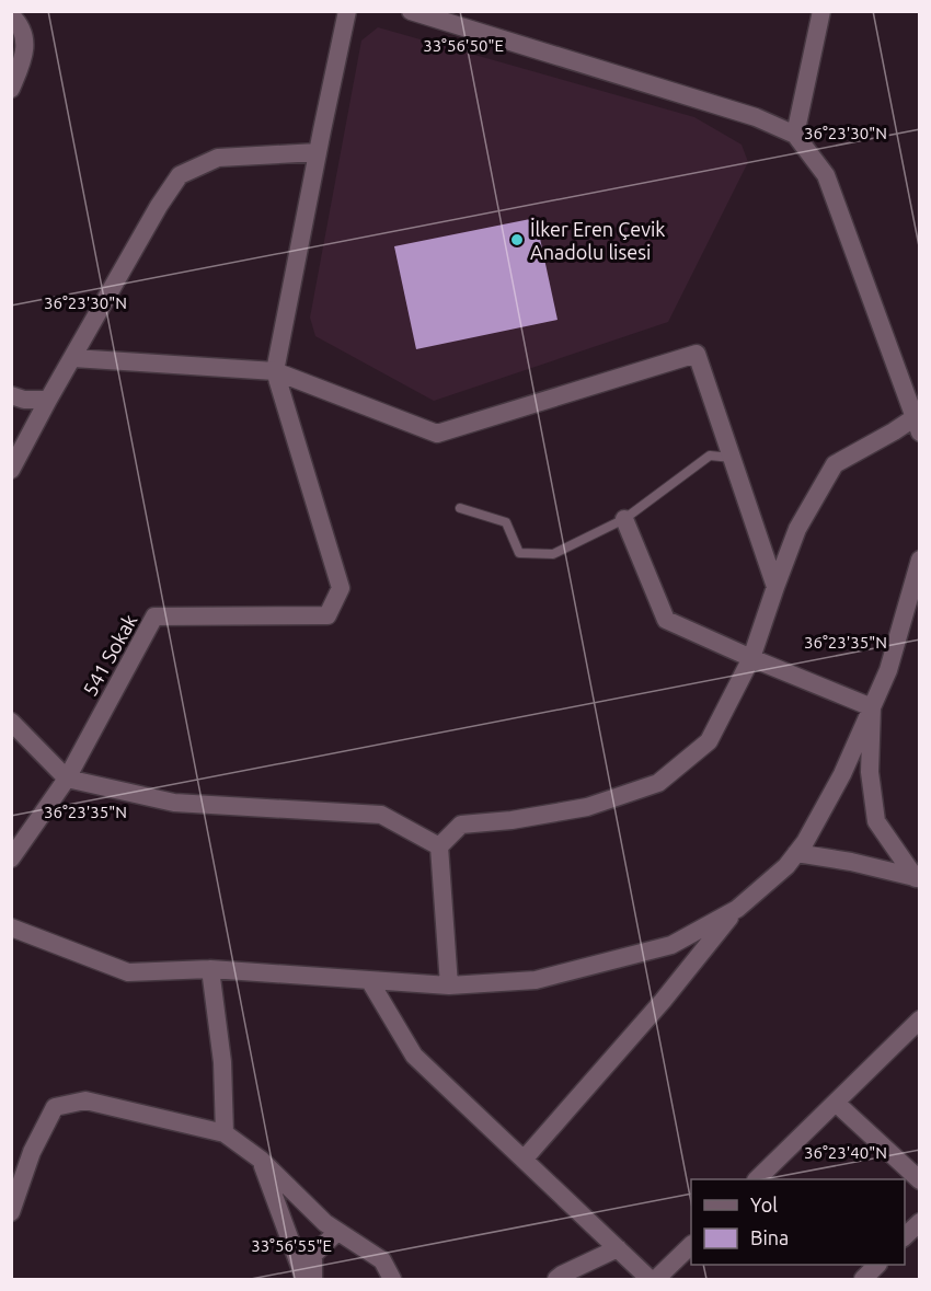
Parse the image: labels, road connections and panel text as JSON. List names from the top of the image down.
{
  "streets": {
    "street": ["541 Sokak"]
  },
  "places": ["İlker Eren Çevik Anadolu lisesi"],
  "legend": ["Yol", "Bina"],
  "coordinates": [
    "33°56'50\"E",
    "36°23'30\"N",
    "36°23'35\"N",
    "36°23'40\"N",
    "33°56'55\"E"
  ]
}
